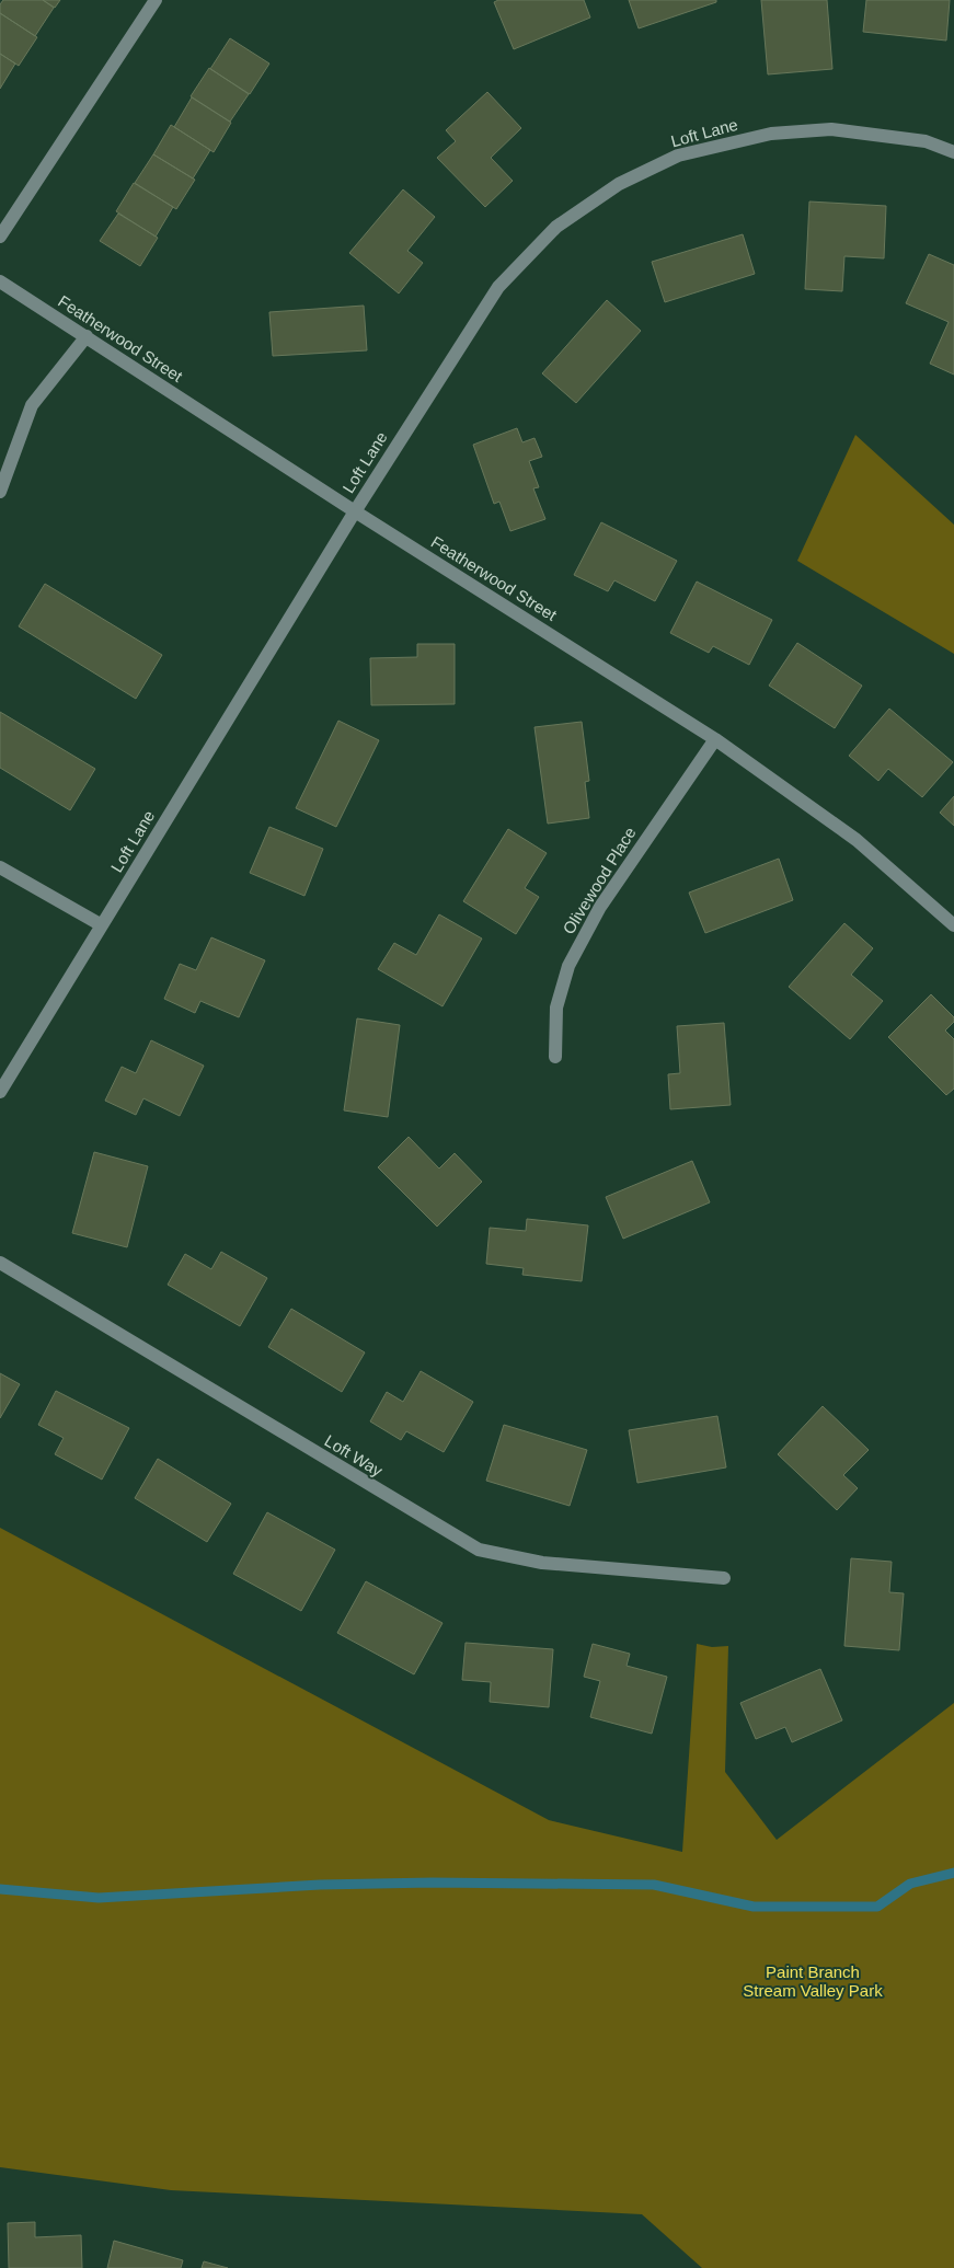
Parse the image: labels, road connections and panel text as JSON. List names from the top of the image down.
{
  "streets": {
    "street": [
      "Loft Lane",
      "Featherwood Street",
      "Olivewood Place",
      "Loft Way"
    ]
  },
  "crossings": [
    ["Loft Lane", "Featherwood Street"],
    ["Featherwood Street", "Olivewood Place"]
  ],
  "parks": ["Paint Branch Stream Valley Park"]
}
